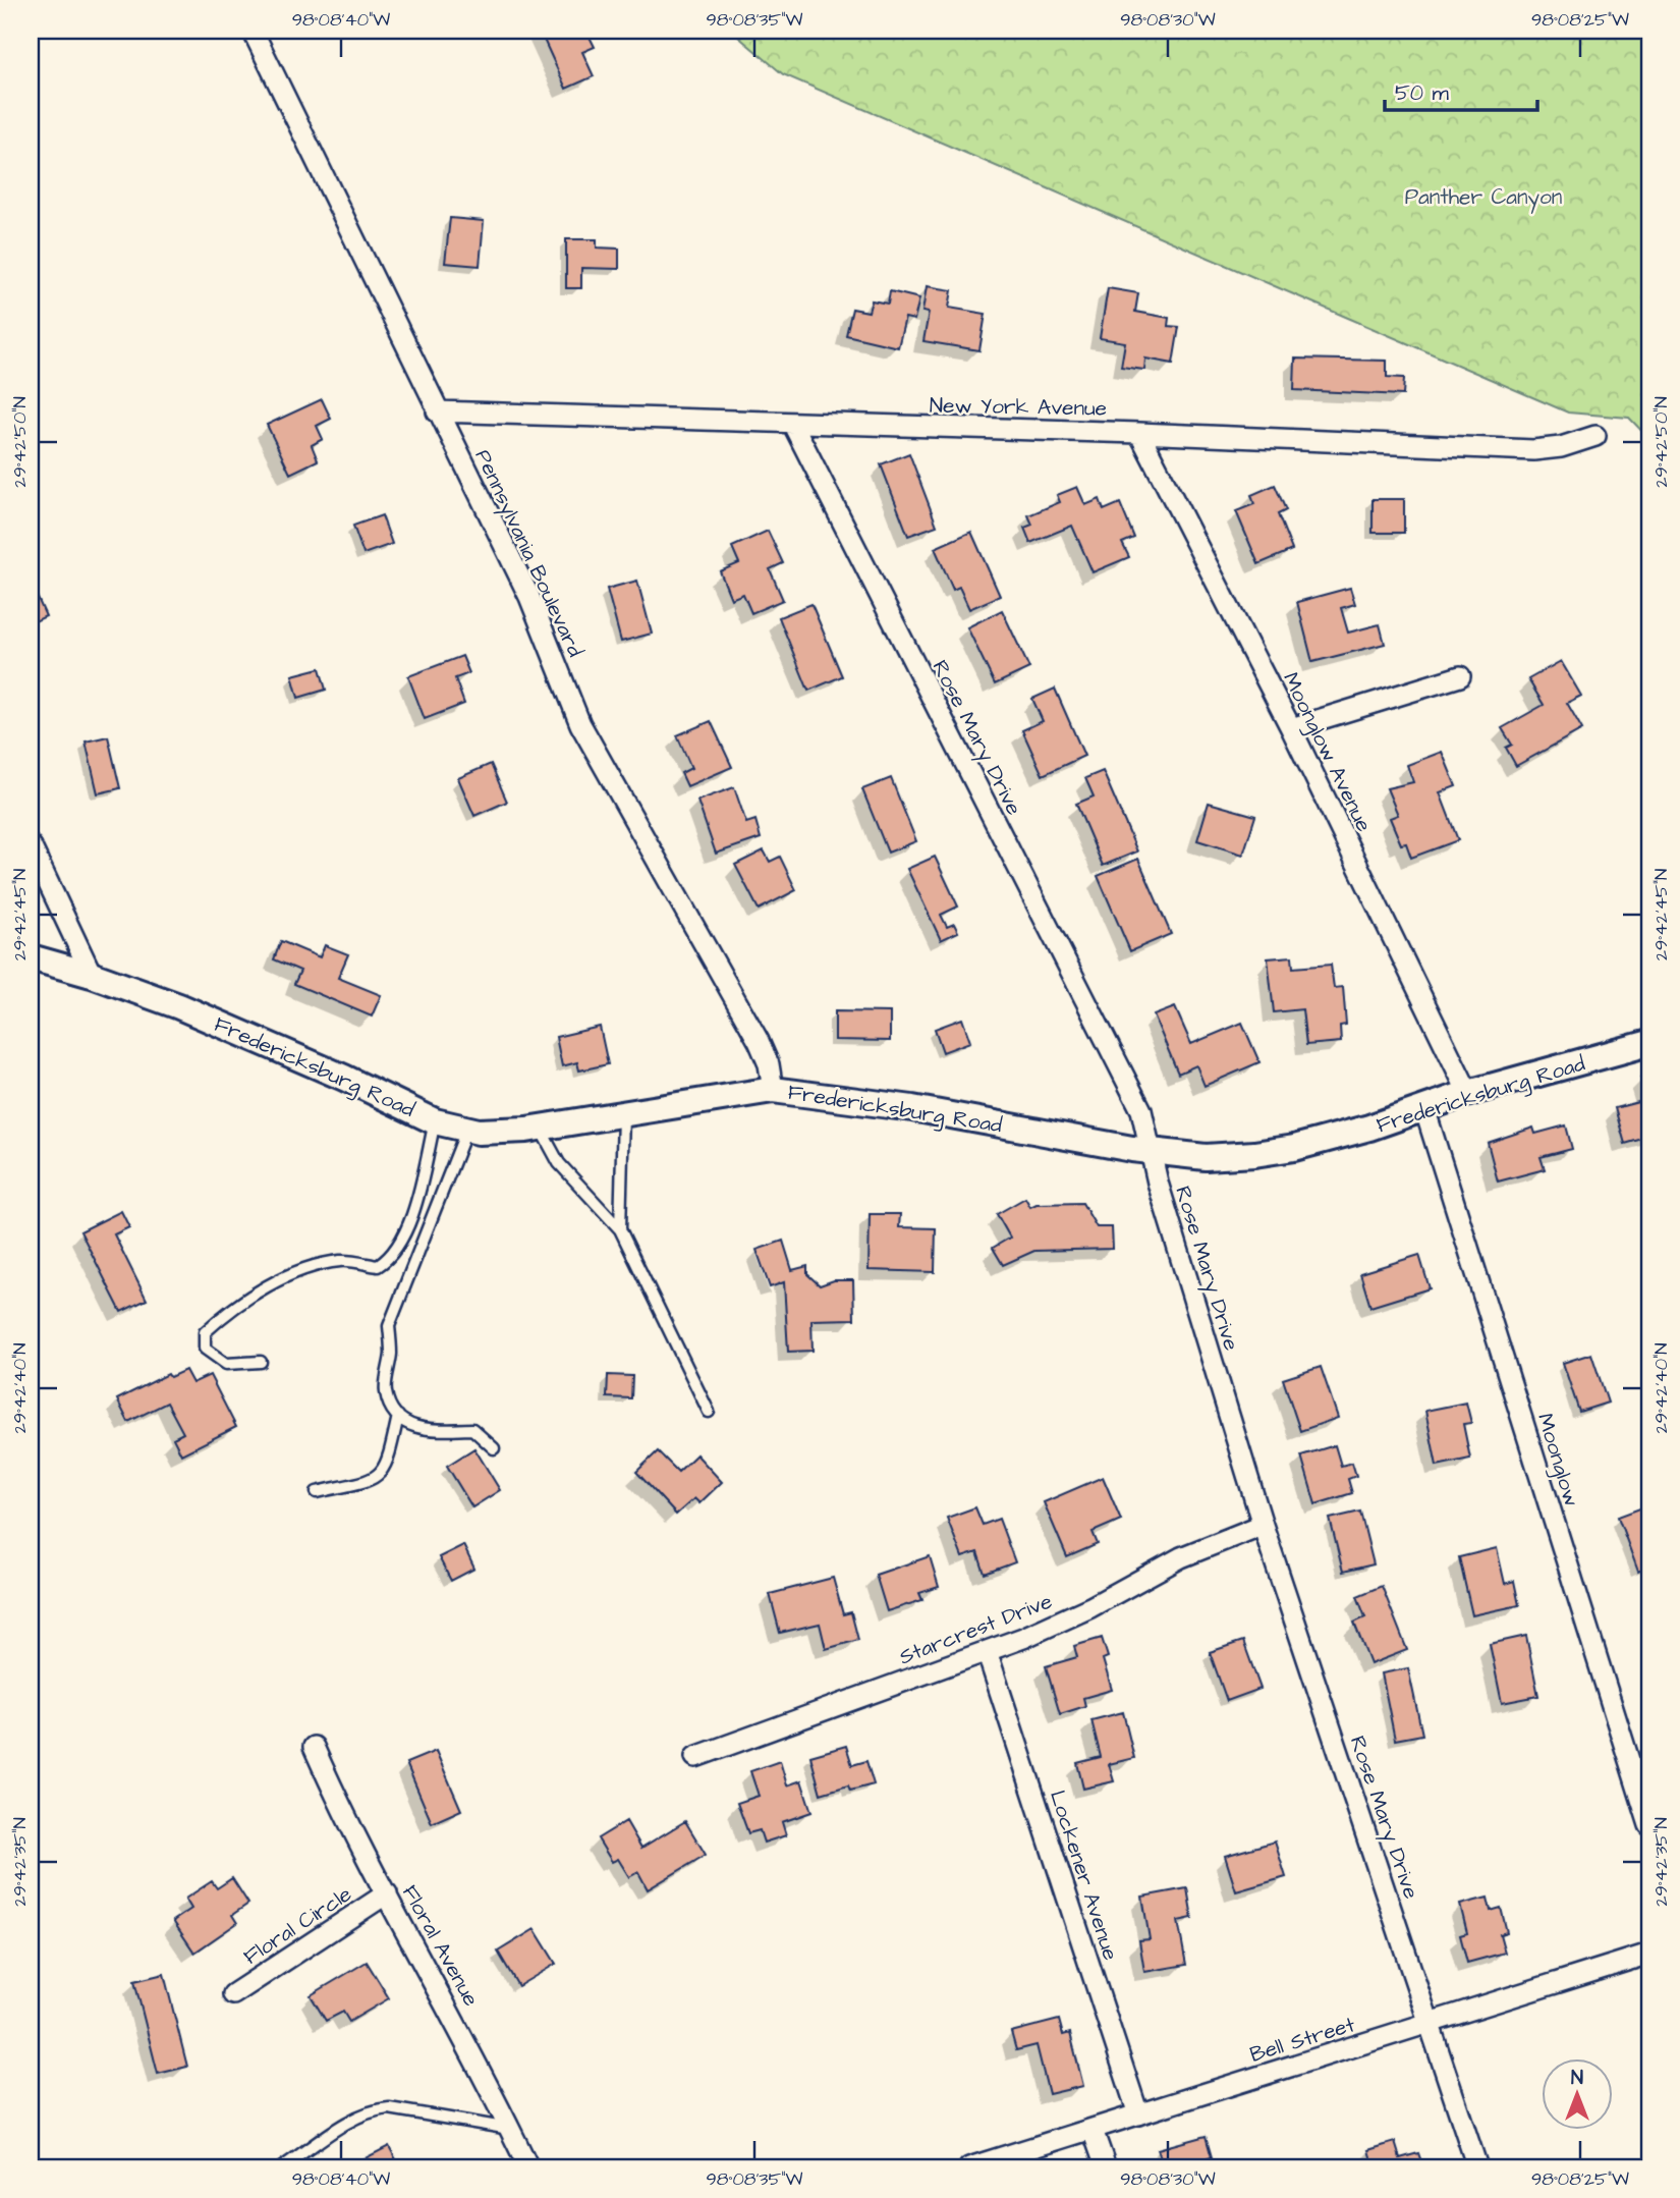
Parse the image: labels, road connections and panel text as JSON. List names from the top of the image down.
{
  "streets": {
    "street": [
      "New York Avenue",
      "Pennsylvania Boulevard",
      "Rose Mary Drive",
      "Moonglow Avenue",
      "Fredericksburg Road",
      "Moonglow",
      "Starcrest Drive",
      "Lockener Avenue",
      "Floral Circle",
      "Floral Avenue",
      "Bell Street"
    ]
  },
  "crossings": [
    ["New York Avenue", "Pennsylvania Boulevard"],
    ["New York Avenue", "Rose Mary Drive"],
    ["New York Avenue", "Moonglow Avenue"],
    ["Pennsylvania Boulevard", "Fredericksburg Road"],
    ["Rose Mary Drive", "Fredericksburg Road"],
    ["Rose Mary Drive", "Starcrest Drive"],
    ["Rose Mary Drive", "Bell Street"],
    ["Moonglow Avenue", "Fredericksburg Road"],
    ["Fredericksburg Road", "Moonglow"],
    ["Starcrest Drive", "Lockener Avenue"],
    ["Lockener Avenue", "Bell Street"],
    ["Floral Circle", "Floral Avenue"]
  ],
  "parks": ["Panther Canyon"],
  "scale_bar": "50 m",
  "north": "top",
  "coordinates": [
    "98°08'40\"W",
    "98°08'35\"W",
    "98°08'30\"W",
    "98°08'25\"W",
    "29°42'50\"N",
    "29°42'45\"N",
    "29°42'40\"N",
    "29°42'35\"N"
  ]
}
